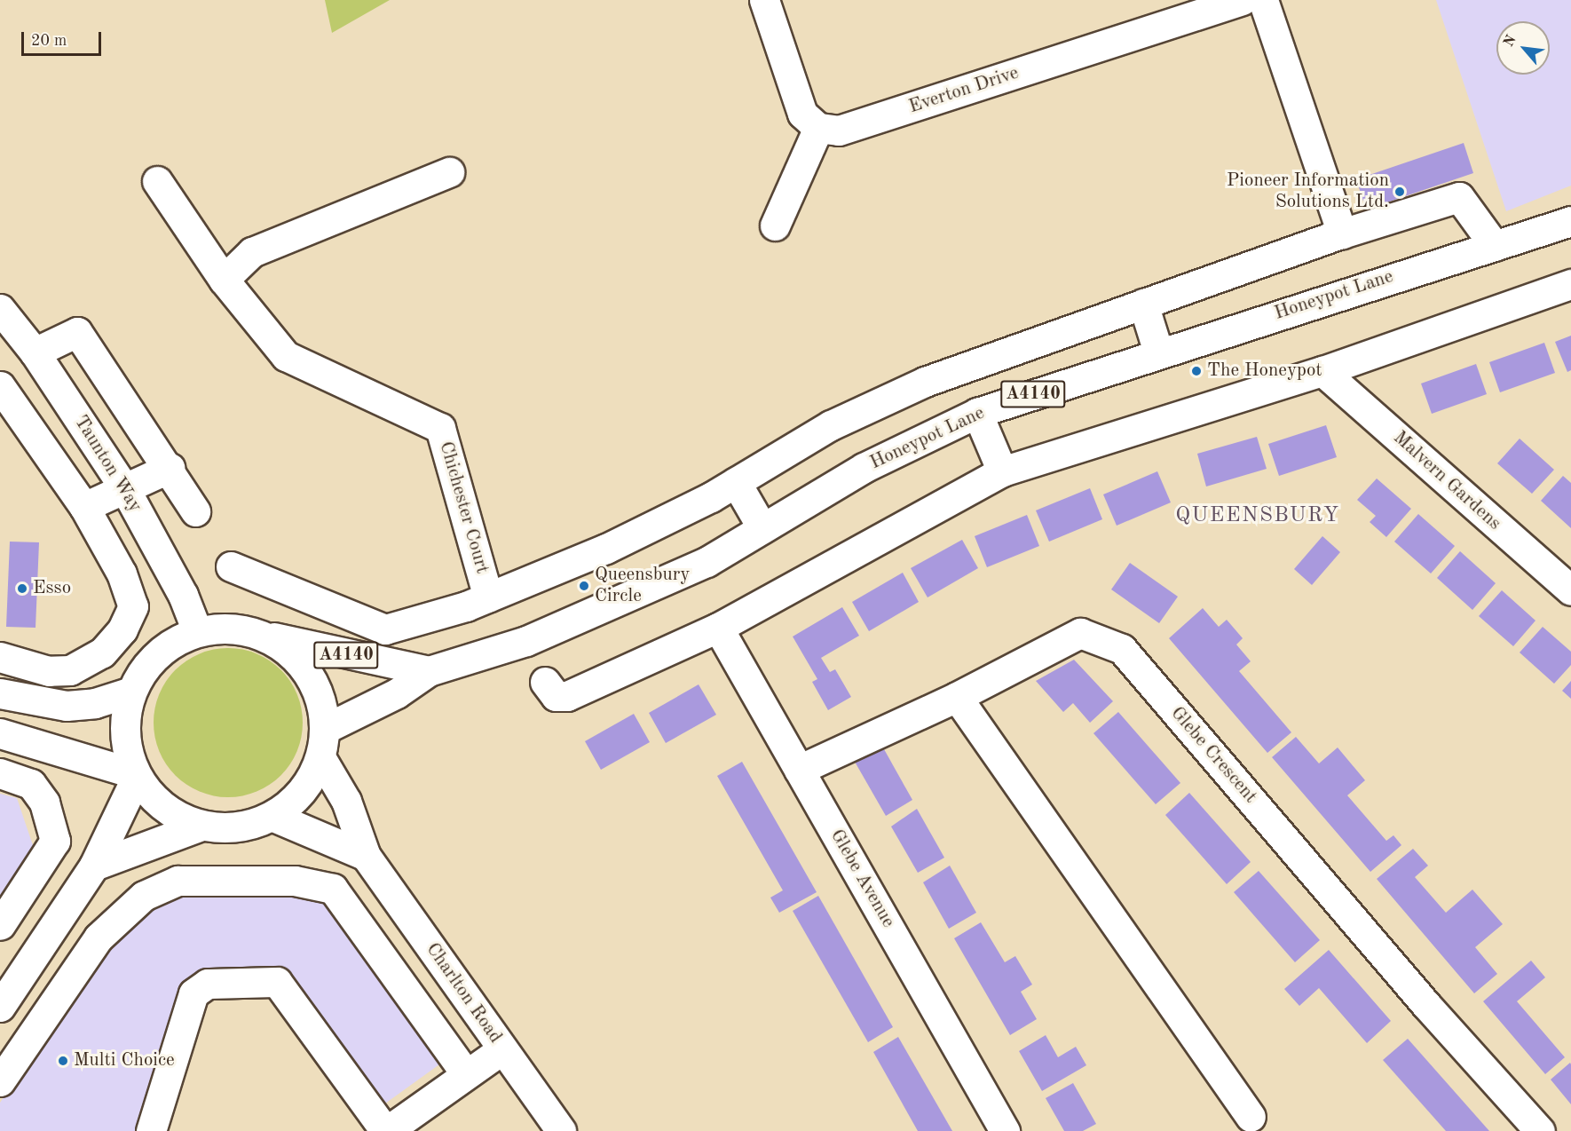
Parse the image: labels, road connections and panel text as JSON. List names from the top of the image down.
{
  "streets": {
    "street": [
      "Everton Drive",
      "Honeypot Lane",
      "A4140",
      "Taunton Way",
      "Malvern Gardens",
      "Chichester Court",
      "Glebe Crescent",
      "Glebe Avenue",
      "Charlton Road"
    ]
  },
  "crossings": [
    ["Glebe Crescent", "Glebe Avenue"]
  ],
  "districts": ["QUEENSBURY"],
  "places": [
    "Pioneer Information Solutions Ltd.",
    "The Honeypot",
    "Queensbury Circle",
    "Esso",
    "Multi Choice"
  ],
  "scale_bar": "20 m",
  "north": "top left"
}
